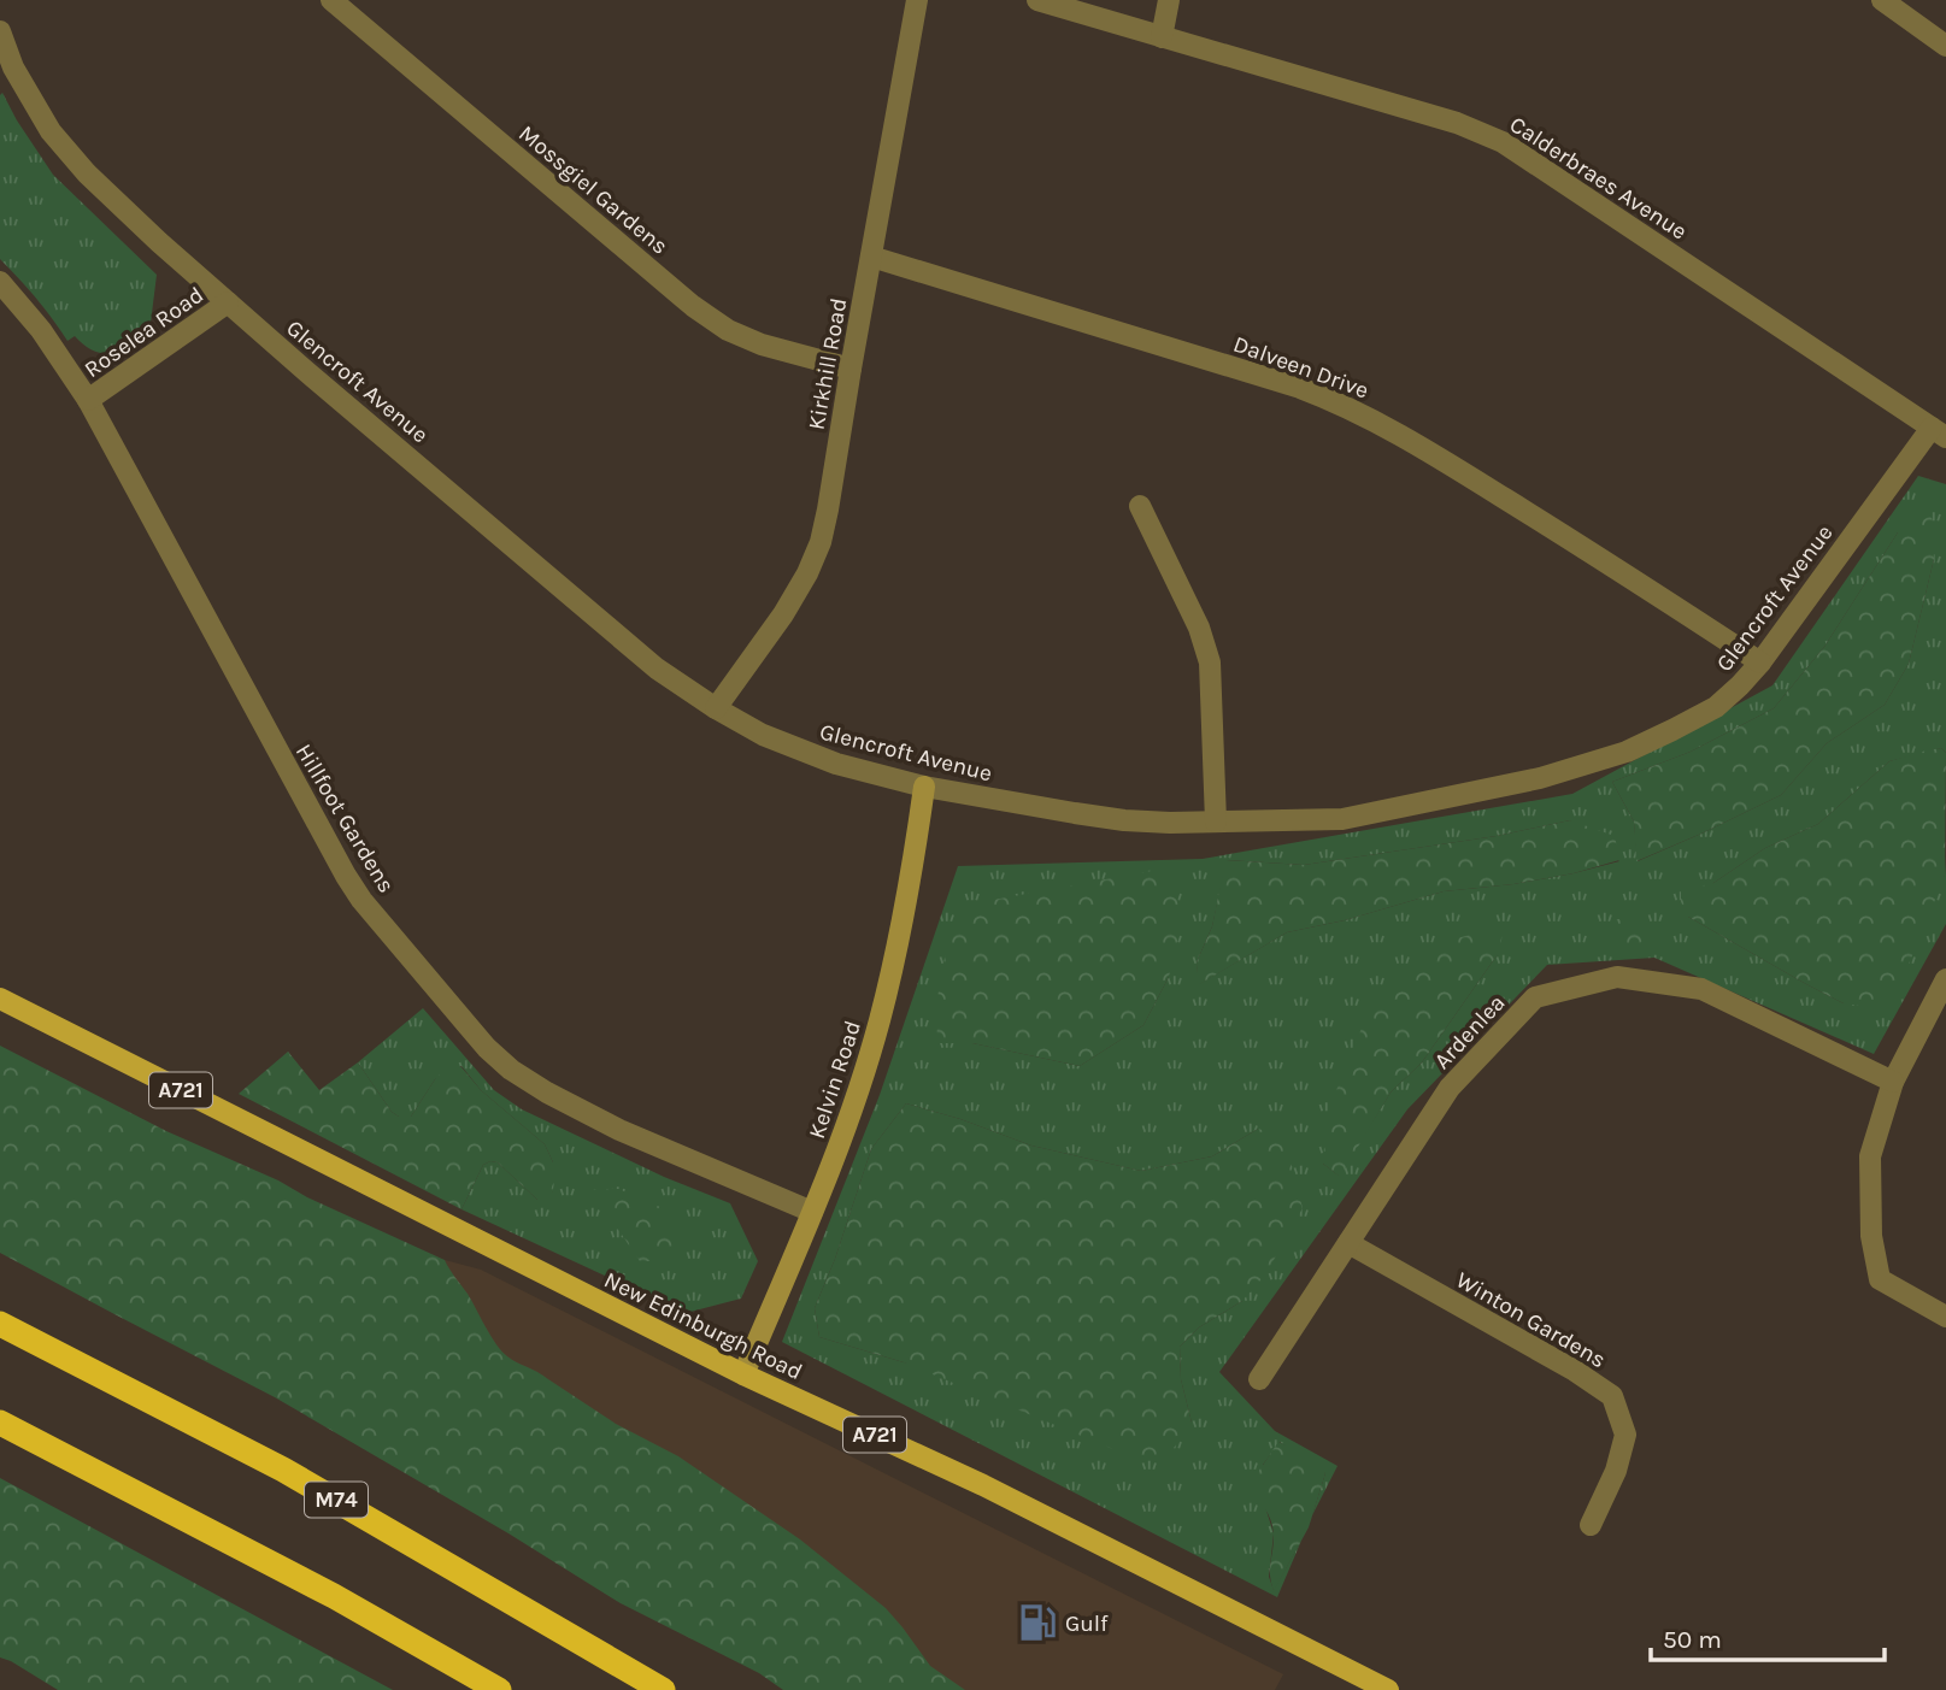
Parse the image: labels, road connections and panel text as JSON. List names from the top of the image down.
{
  "streets": {
    "highway": ["M74"],
    "main road": ["A721", "New Edinburgh Road"],
    "street": [
      "Calderbraes Avenue",
      "Mossgiel Gardens",
      "Roselea Road",
      "Kirkhill Road",
      "Dalveen Drive",
      "Glencroft Avenue",
      "Hillfoot Gardens",
      "Ardenlea",
      "Kelvin Road",
      "Winton Gardens"
    ]
  },
  "crossings": [
    ["Calderbraes Avenue", "Glencroft Avenue"],
    ["Mossgiel Gardens", "Kirkhill Road"],
    ["Roselea Road", "Glencroft Avenue"],
    ["Roselea Road", "Hillfoot Gardens"],
    ["Kirkhill Road", "Dalveen Drive"],
    ["Kirkhill Road", "Glencroft Avenue"],
    ["Dalveen Drive", "Glencroft Avenue"],
    ["Glencroft Avenue", "Kelvin Road"],
    ["Hillfoot Gardens", "Kelvin Road"],
    ["Ardenlea", "Winton Gardens"],
    ["Kelvin Road", "New Edinburgh Road"]
  ],
  "places": {
    "fuel station": ["Gulf"]
  },
  "scale_bar": "50 m"
}
